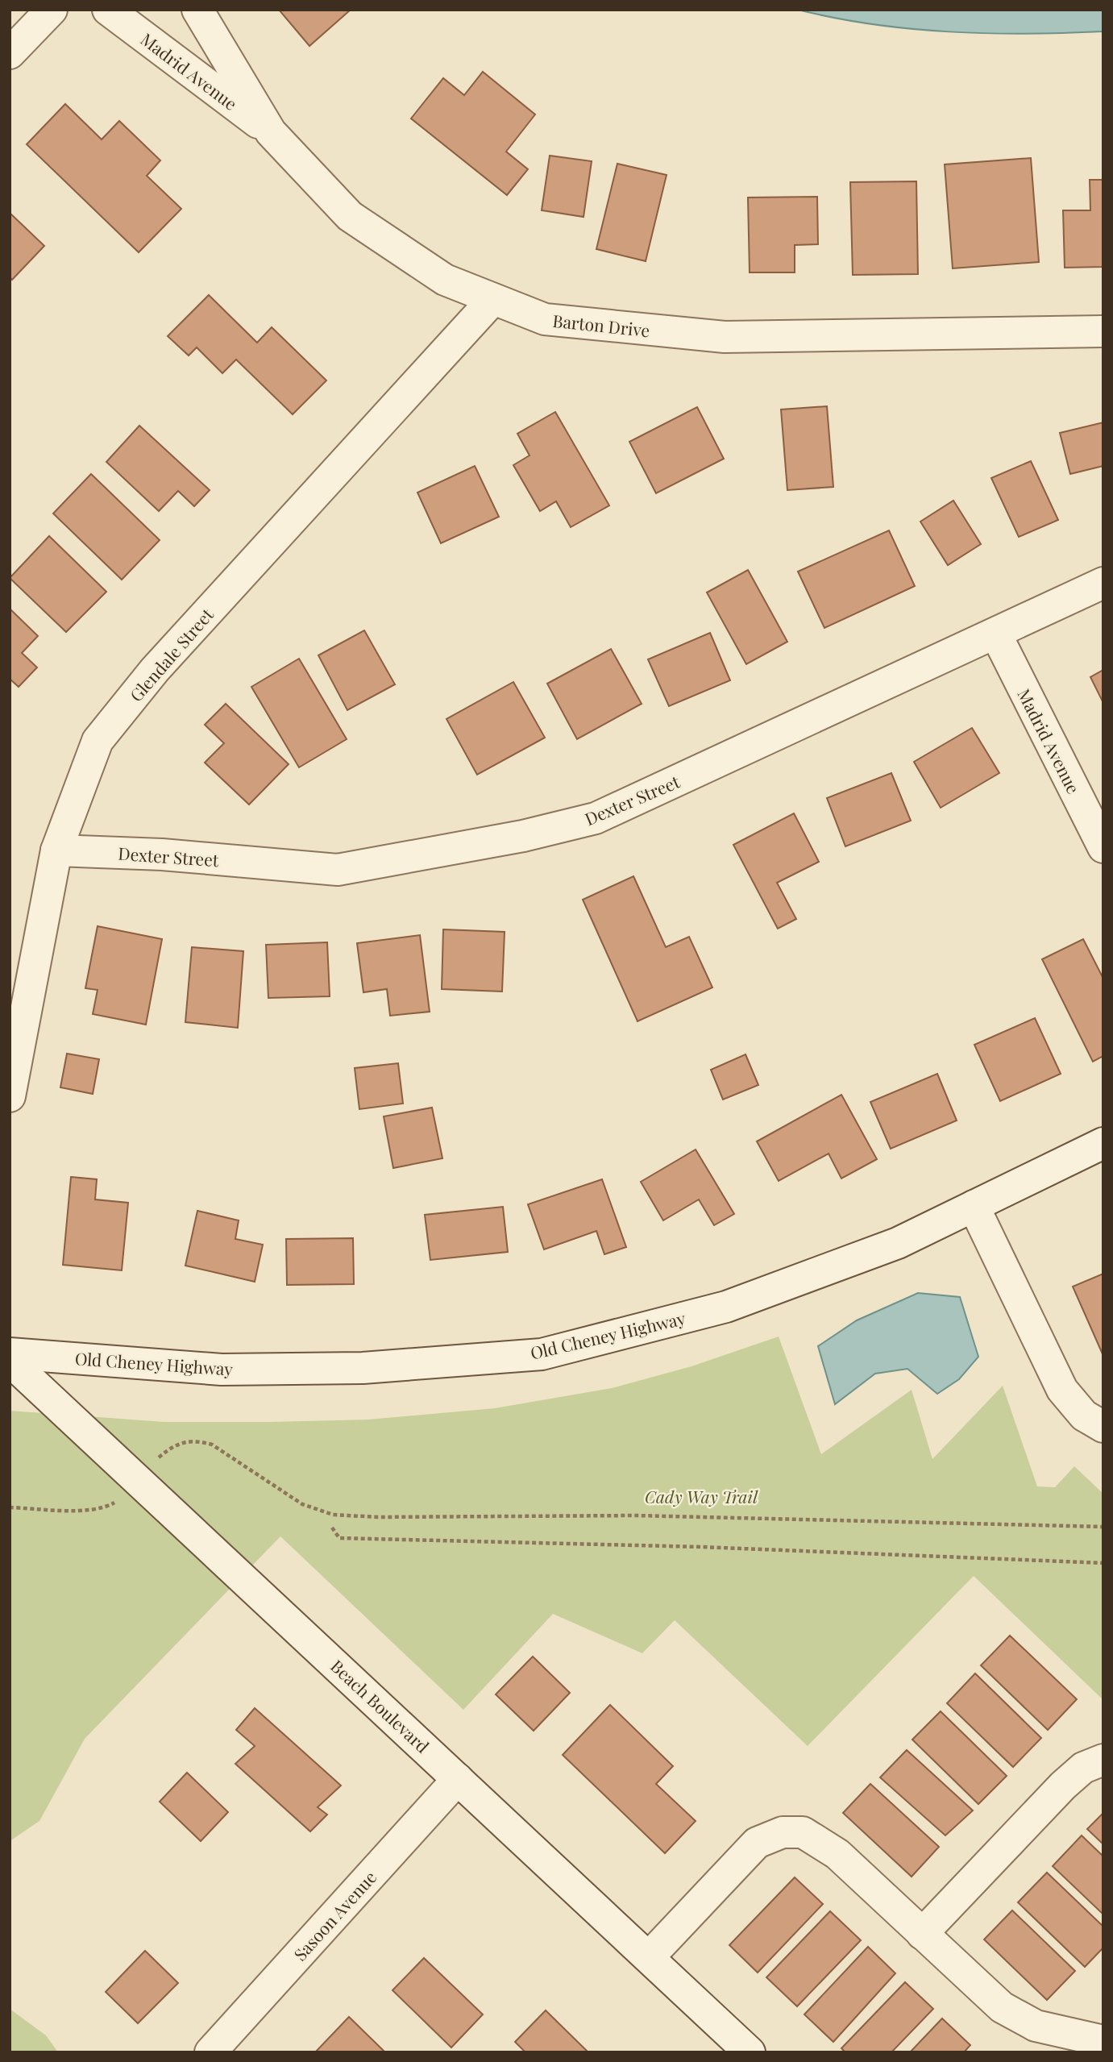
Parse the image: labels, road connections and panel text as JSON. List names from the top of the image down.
{
  "streets": {
    "street": [
      "Madrid Avenue",
      "Barton Drive",
      "Glendale Street",
      "Dexter Street",
      "Old Cheney Highway",
      "Beach Boulevard",
      "Sasoon Avenue"
    ]
  },
  "crossings": [
    ["Madrid Avenue", "Barton Drive"],
    ["Madrid Avenue", "Dexter Street"],
    ["Barton Drive", "Glendale Street"],
    ["Glendale Street", "Dexter Street"],
    ["Beach Boulevard", "Sasoon Avenue"]
  ],
  "parks": ["Cady Way Trail"]
}
